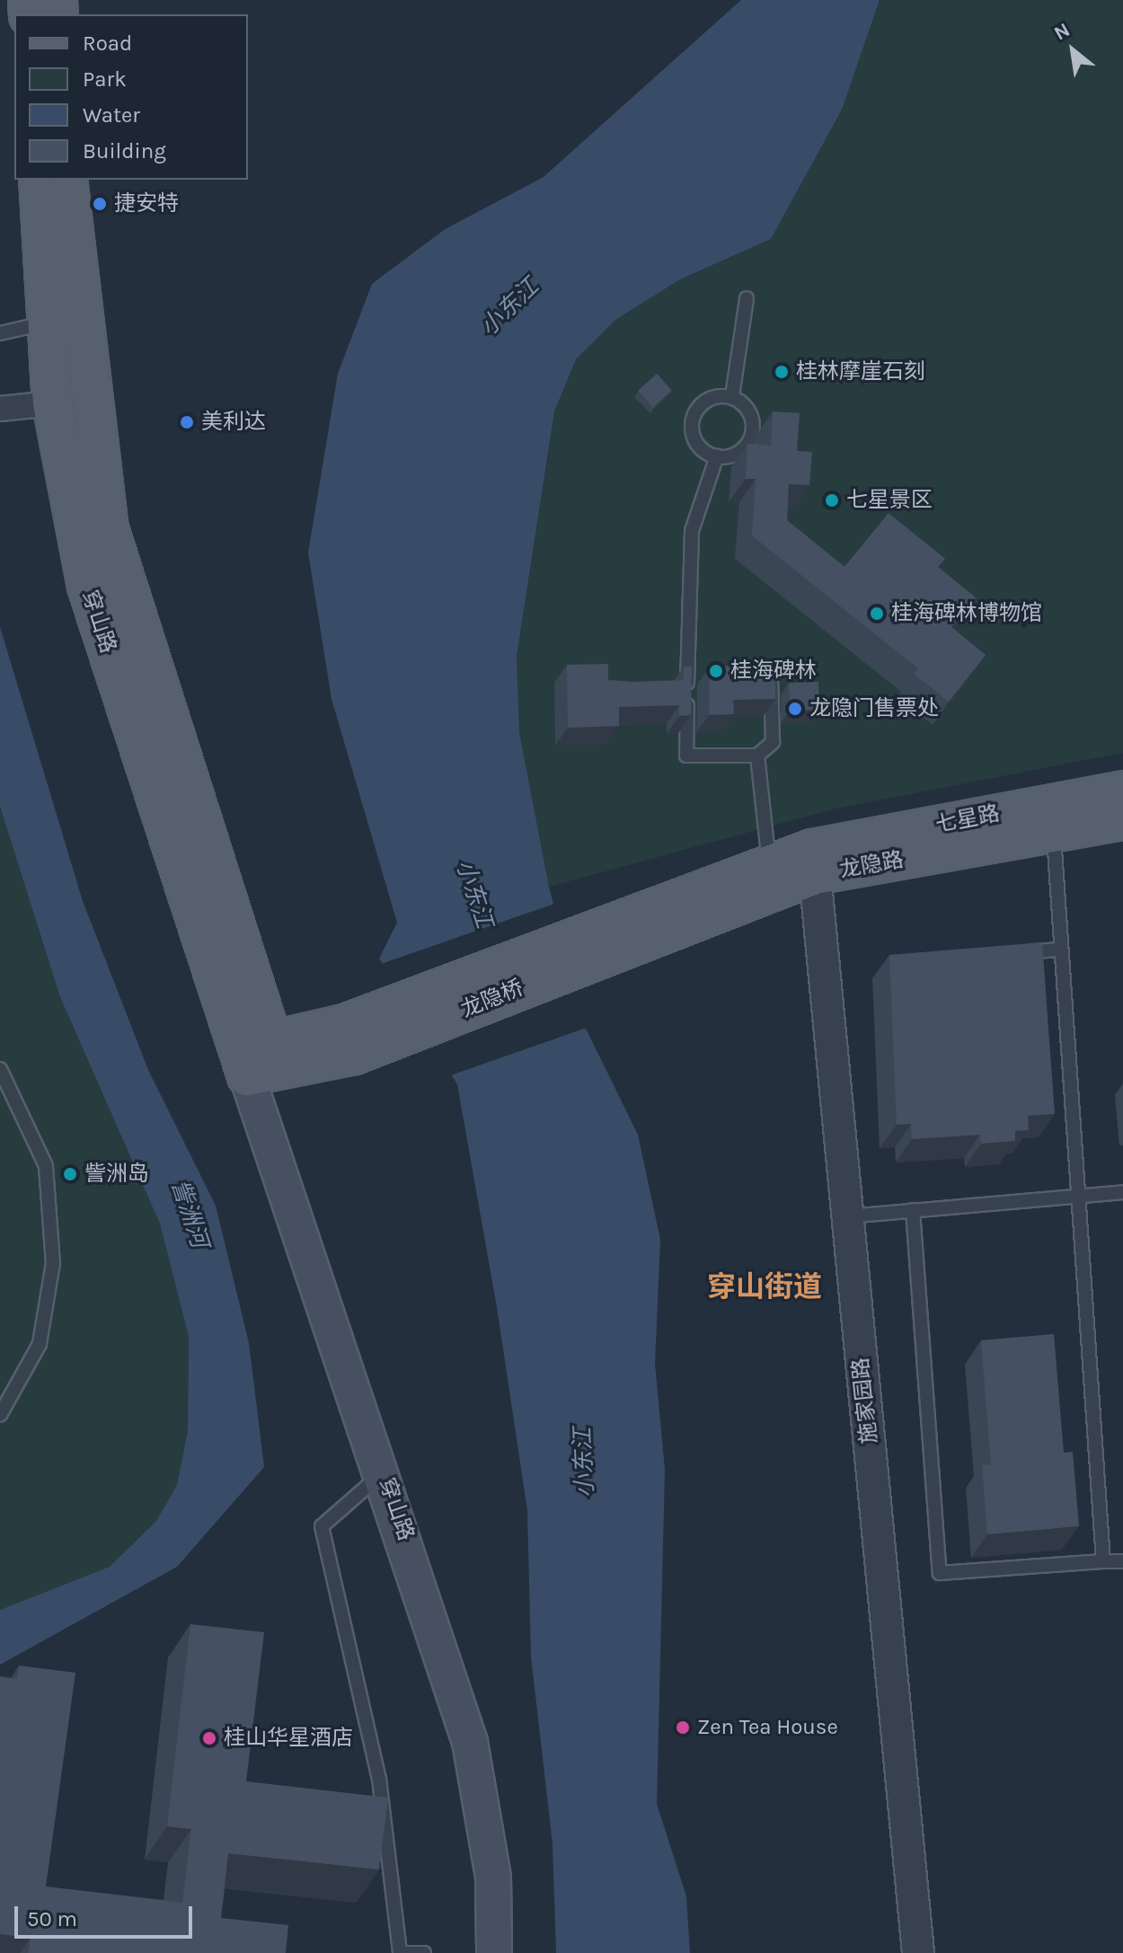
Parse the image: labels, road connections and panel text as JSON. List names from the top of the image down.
{
  "streets": {
    "main road": ["穿山路", "龙隐路", "龙隐桥"],
    "street": ["施家园路"]
  },
  "crossings": [
    ["穿山路", "龙隐桥"],
    ["龙隐路", "龙隐桥"],
    ["龙隐路", "施家园路"]
  ],
  "districts": ["穿山街道"],
  "water": ["小东江", "訾洲河"],
  "places": [
    "捷安特",
    "桂林摩崖石刻",
    "美利达",
    "七星景区",
    "桂海碑林博物馆",
    "桂海碑林",
    "龙隐门售票处",
    "訾洲岛",
    "Zen Tea House",
    "桂山华星酒店"
  ],
  "legend": [
    "Road",
    "Park",
    "Water",
    "Building"
  ],
  "scale_bar": "50 m",
  "north": "top left"
}
